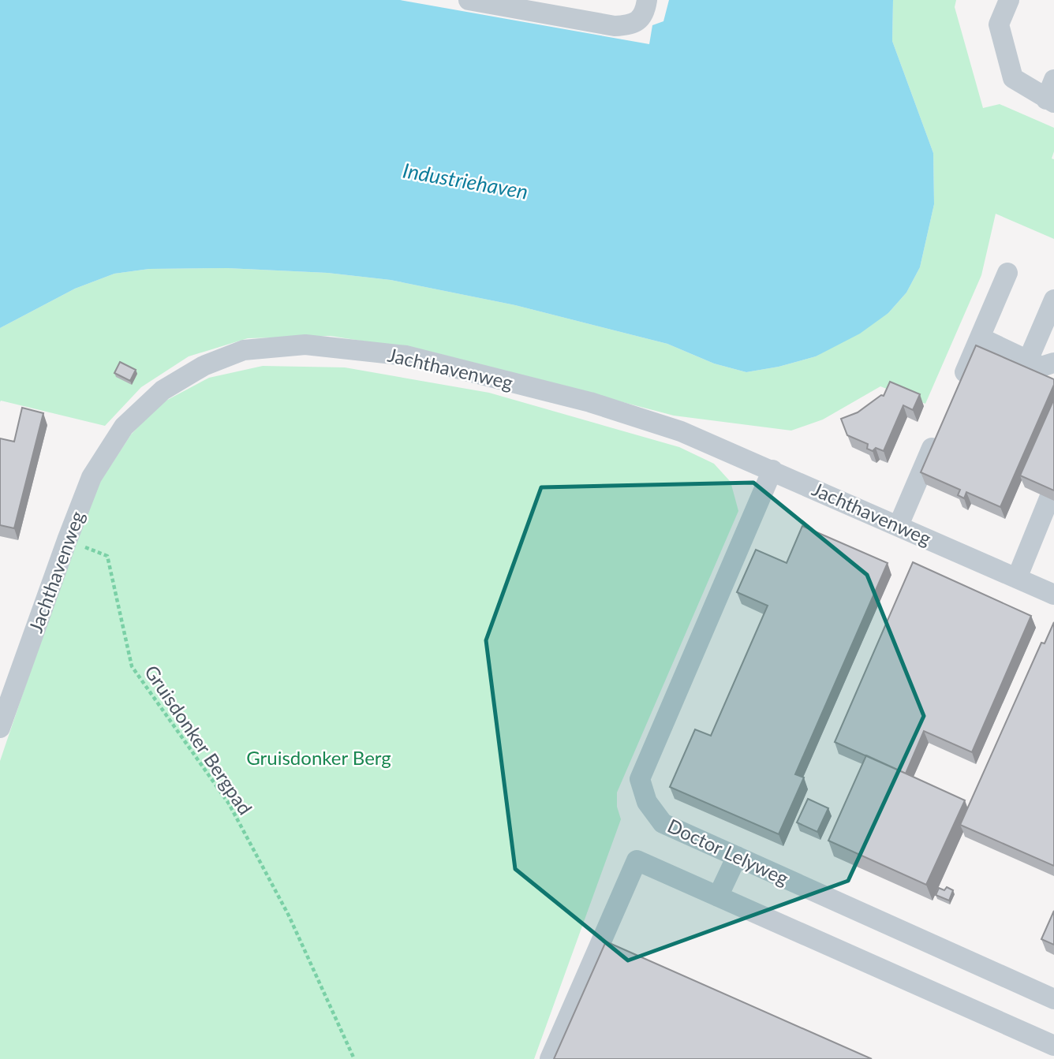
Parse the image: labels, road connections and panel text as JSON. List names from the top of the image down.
{
  "streets": {
    "street": ["Jachthavenweg", "Doctor Lelyweg"],
    "path": ["Gruisdonker Bergpad"]
  },
  "crossings": [
    ["Jachthavenweg", "Gruisdonker Bergpad"],
    ["Jachthavenweg", "Doctor Lelyweg"]
  ],
  "water": ["Industriehaven"],
  "parks": ["Gruisdonker Berg"]
}
